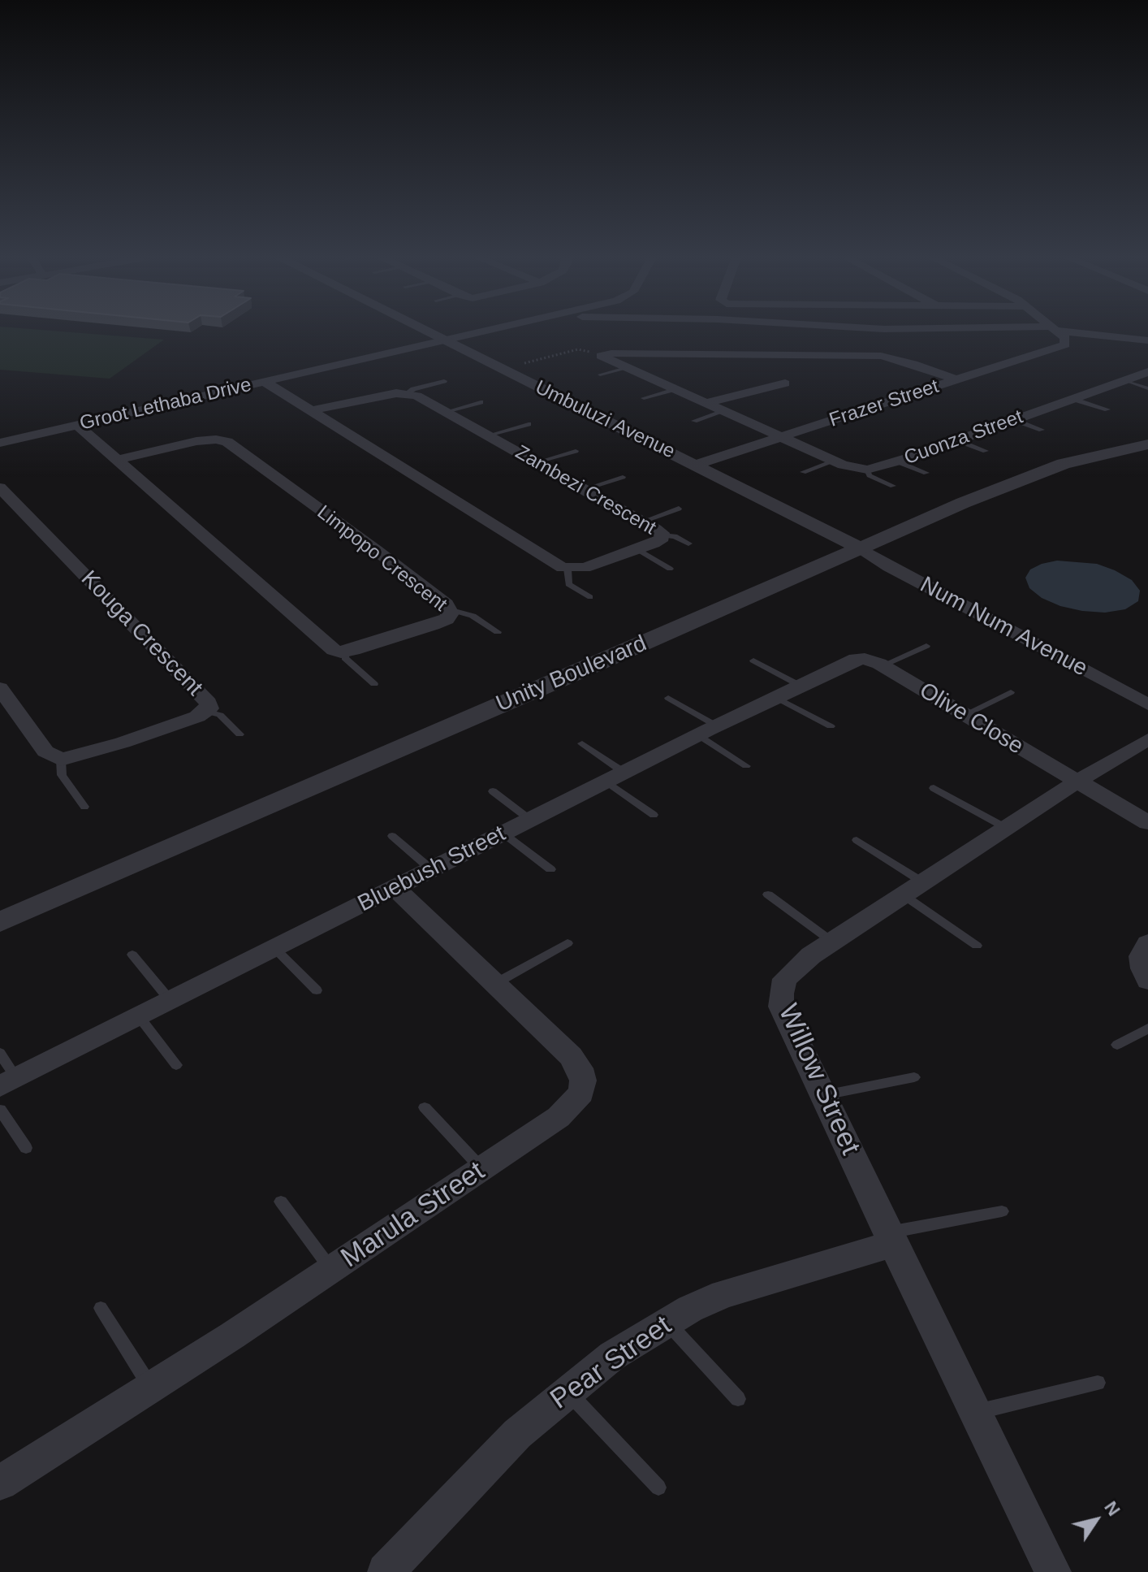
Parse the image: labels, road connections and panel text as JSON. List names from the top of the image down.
{
  "streets": {
    "street": [
      "Frazer Street",
      "Groot Lethaba Drive",
      "Umbuluzi Avenue",
      "Cuonza Street",
      "Zambezi Crescent",
      "Limpopo Crescent",
      "Num Num Avenue",
      "Kouga Crescent",
      "Unity Boulevard",
      "Olive Close",
      "Bluebush Street",
      "Willow Street",
      "Marula Street",
      "Pear Street"
    ]
  },
  "crossings": [
    ["Frazer Street", "Umbuluzi Avenue"],
    ["Groot Lethaba Drive", "Umbuluzi Avenue"],
    ["Umbuluzi Avenue", "Num Num Avenue"],
    ["Umbuluzi Avenue", "Unity Boulevard"],
    ["Num Num Avenue", "Unity Boulevard"],
    ["Olive Close", "Bluebush Street"],
    ["Olive Close", "Willow Street"],
    ["Bluebush Street", "Marula Street"],
    ["Willow Street", "Pear Street"]
  ],
  "north": "top right"
}
